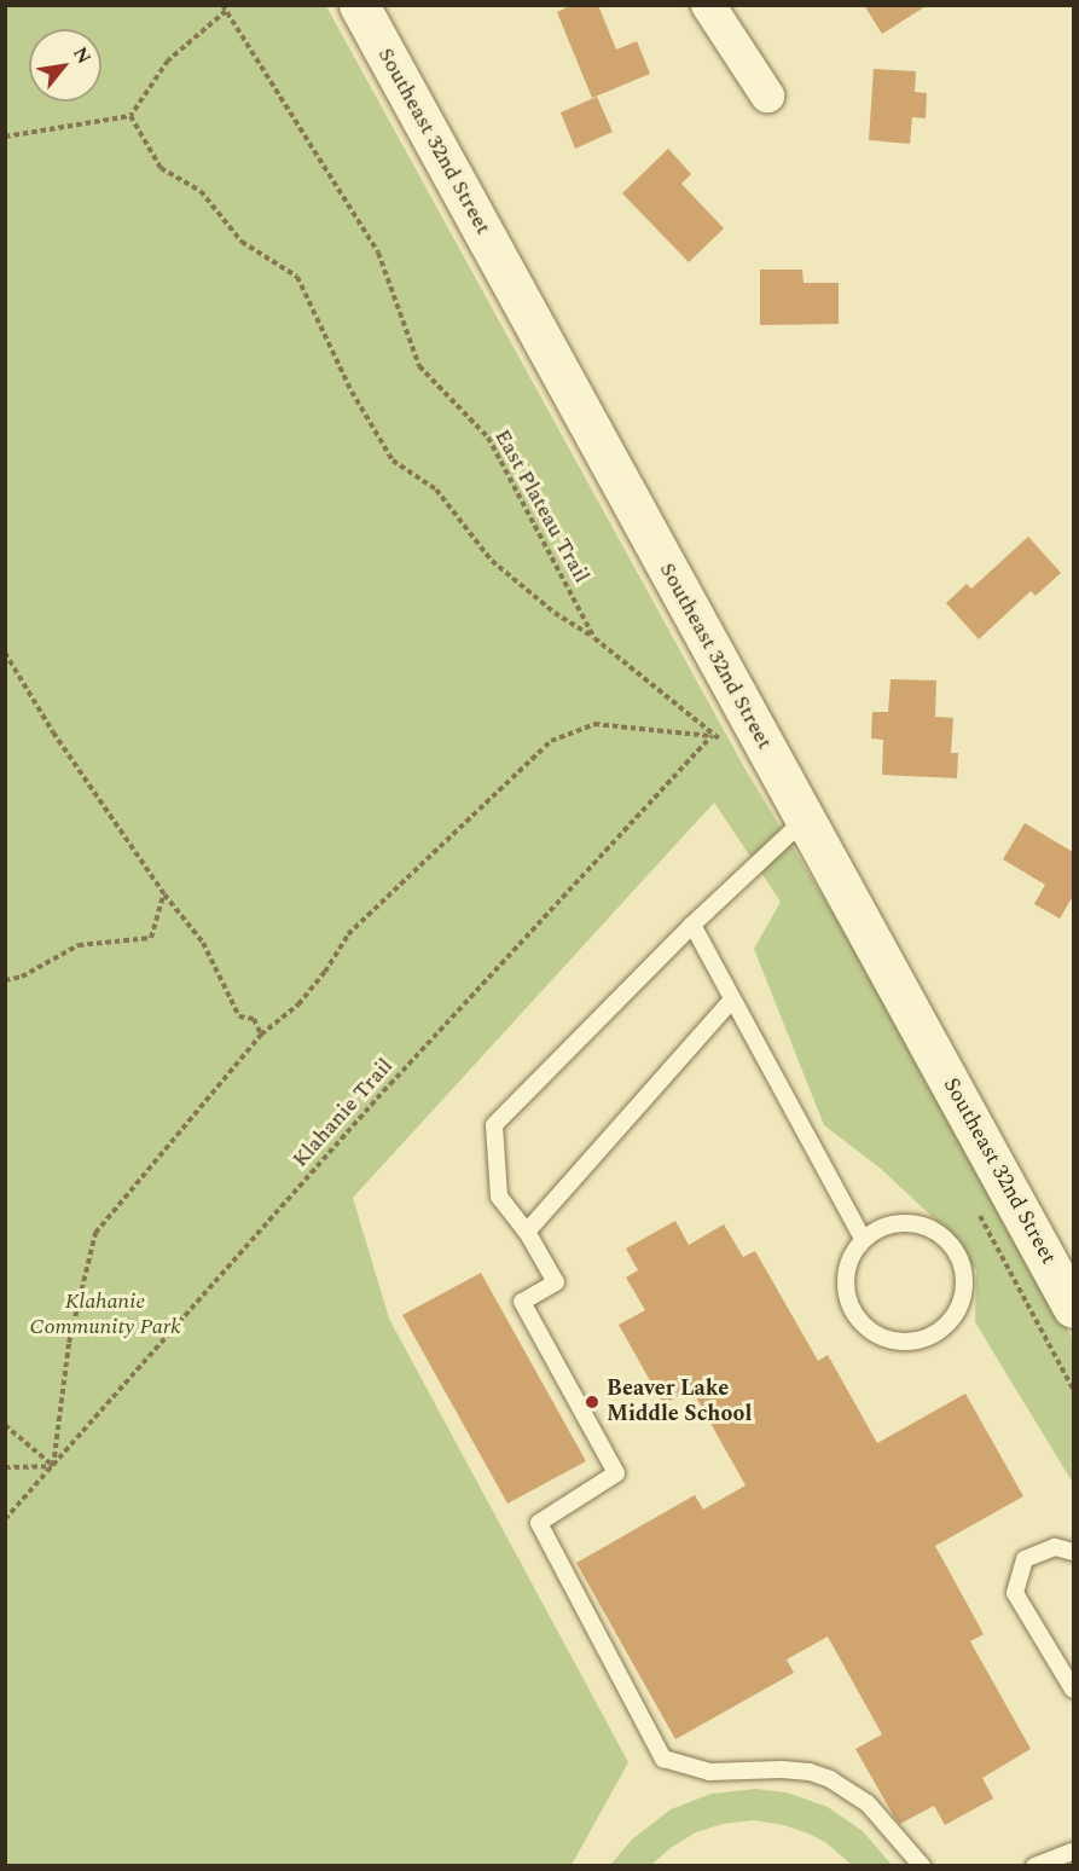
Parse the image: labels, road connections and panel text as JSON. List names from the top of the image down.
{
  "streets": {
    "street": ["Southeast 32nd Street"],
    "path": ["East Plateau Trail", "Klahanie Trail"]
  },
  "crossings": [
    ["East Plateau Trail", "Klahanie Trail"]
  ],
  "parks": ["Klahanie Community Park"],
  "places": ["Beaver Lake Middle School"],
  "north": "top right"
}
